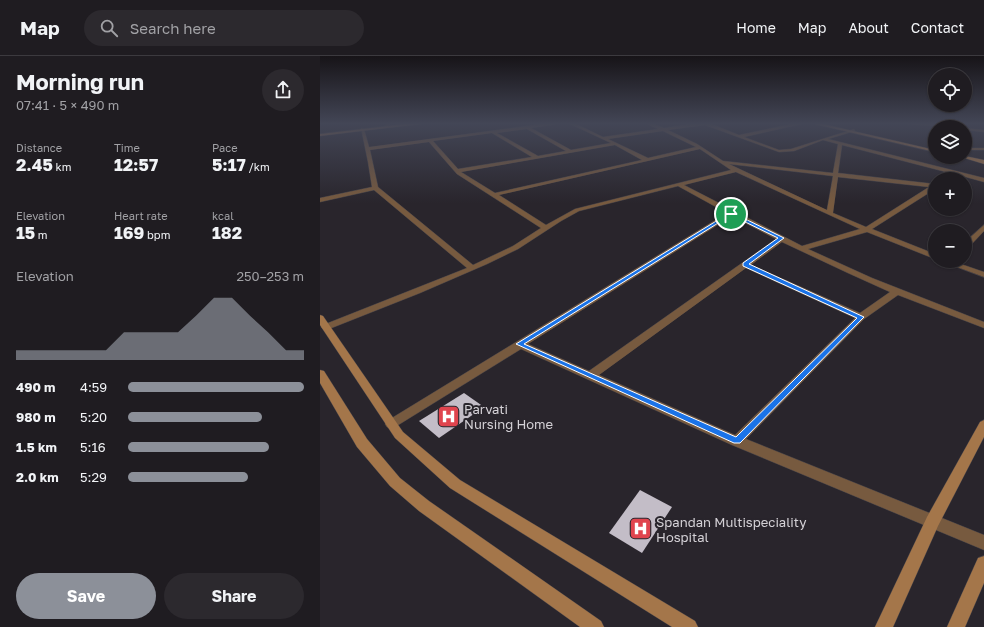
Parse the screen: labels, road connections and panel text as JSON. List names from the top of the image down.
{
  "places": {
    "hospital": ["Parvati Nursing Home", "Spandan Multispeciality Hospital"]
  },
  "page": {
    "header": "Map",
    "search": "Search here",
    "nav": [
      "Home",
      "Map",
      "About",
      "Contact"
    ],
    "heading": ["Morning run", "07:41 · 5 × 490 m"],
    "map_buttons": ["+", "−"],
    "stats": [
      ["Distance", "2.45 km"],
      ["Time", "12:57"],
      ["Pace", "5:17 /km"],
      ["Elevation", "15 m"],
      ["Heart rate", "169 bpm"],
      ["kcal", "182"]
    ],
    "chart": ["Elevation", "250–253 m"],
    "list": [
      {
        "name": "490 m",
        "note": "4:59"
      },
      {
        "name": "980 m",
        "note": "5:20"
      },
      {
        "name": "1.5 km",
        "note": "5:16"
      },
      {
        "name": "2.0 km",
        "note": "5:29"
      }
    ],
    "buttons": ["Save", "Share"]
  }
}
